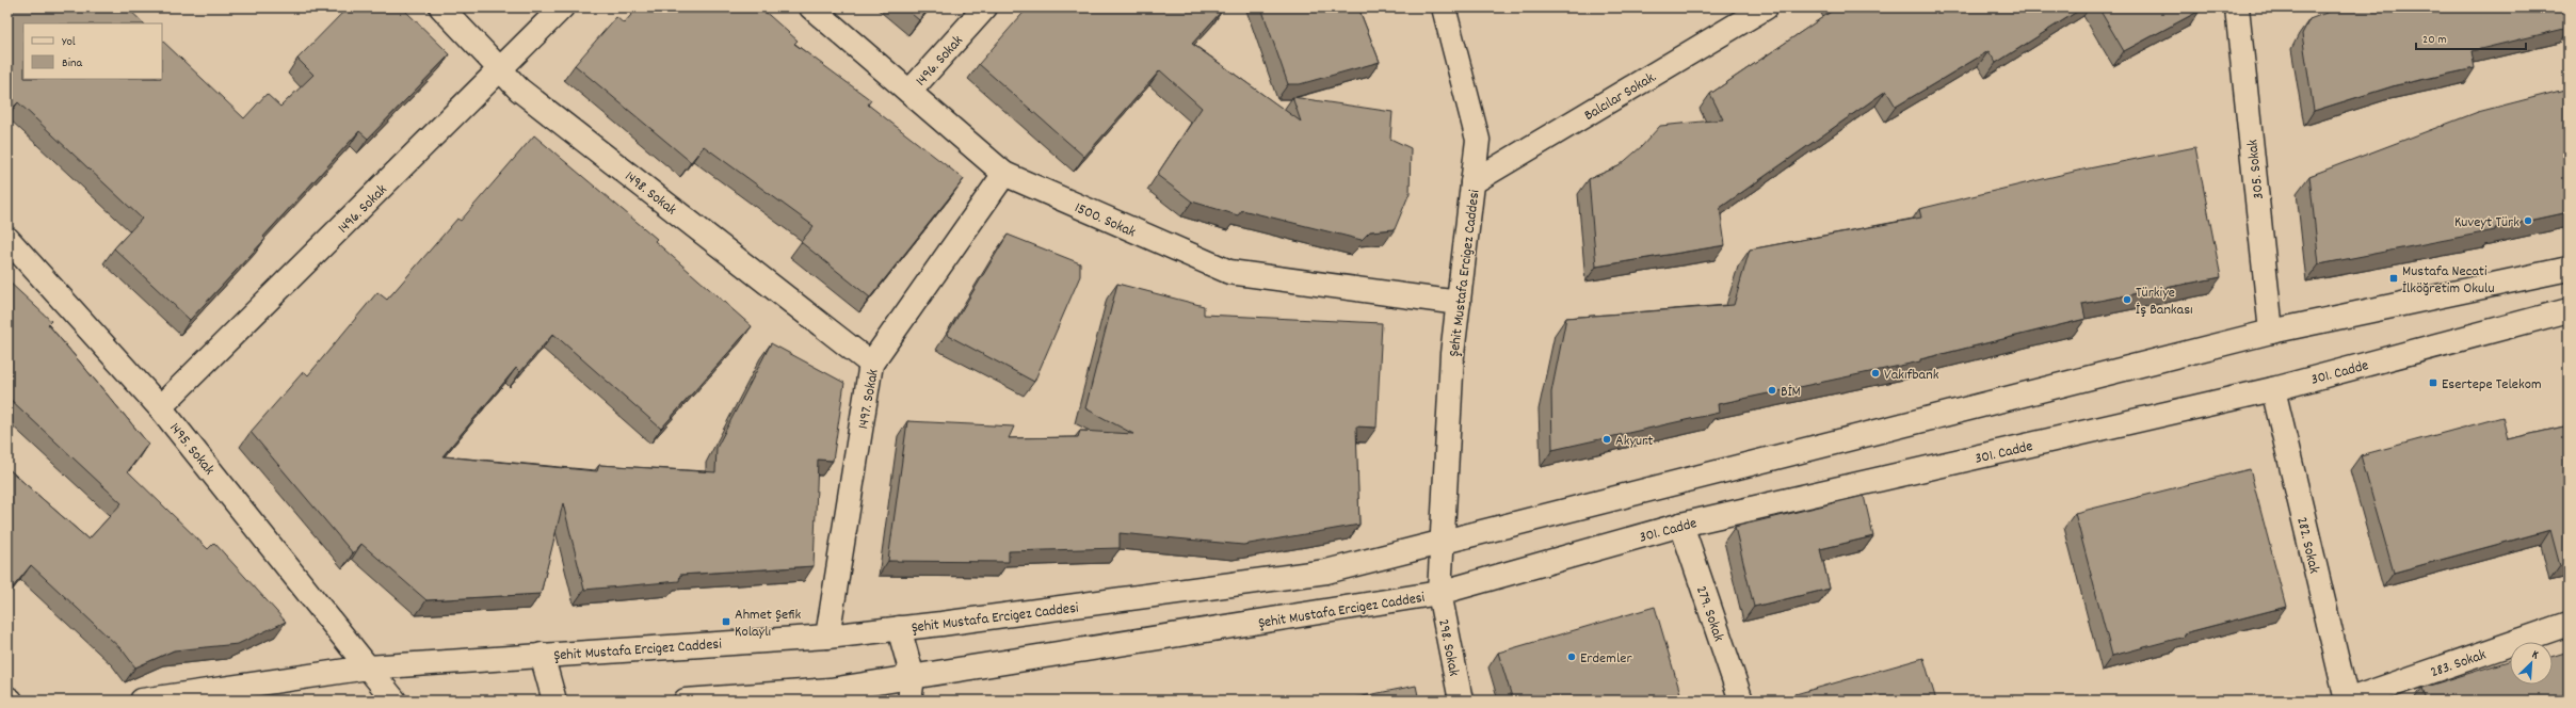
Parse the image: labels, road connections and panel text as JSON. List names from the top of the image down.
{
  "streets": {
    "main road": [
      "1496. Sokak",
      "Balcılar Sokak.",
      "305. Sokak",
      "1498. Sokak",
      "1500. Sokak",
      "Şehit Mustafa Ercigez Caddesi",
      "301. Cadde",
      "1497. Sokak",
      "1495. Sokak",
      "282. Sokak",
      "279. Sokak",
      "298. Sokak",
      "283. Sokak"
    ]
  },
  "crossings": [
    ["1496. Sokak", "1498. Sokak"],
    ["1496. Sokak", "1500. Sokak"],
    ["1496. Sokak", "1495. Sokak"],
    ["Balcılar Sokak.", "Şehit Mustafa Ercigez Caddesi"],
    ["1498. Sokak", "1497. Sokak"],
    ["1500. Sokak", "Şehit Mustafa Ercigez Caddesi"],
    ["1500. Sokak", "1497. Sokak"],
    ["Şehit Mustafa Ercigez Caddesi", "301. Cadde"],
    ["Şehit Mustafa Ercigez Caddesi", "1497. Sokak"],
    ["Şehit Mustafa Ercigez Caddesi", "1495. Sokak"],
    ["Şehit Mustafa Ercigez Caddesi", "298. Sokak"],
    ["301. Cadde", "282. Sokak"],
    ["301. Cadde", "279. Sokak"],
    ["301. Cadde", "298. Sokak"],
    ["282. Sokak", "283. Sokak"]
  ],
  "places": {
    "other": [
      "Kuveyt Türk",
      "Türkiye İş Bankası",
      "Vakıfbank",
      "BİM",
      "Akyurt",
      "Erdemler"
    ],
    "transit": ["Mustafa Necati İlköğretim Okulu", "Esertepe Telekom", "Ahmet Şefik Kolaylı"]
  },
  "legend": ["Yol", "Bina"],
  "scale_bar": "20 m",
  "north": "top right"
}
